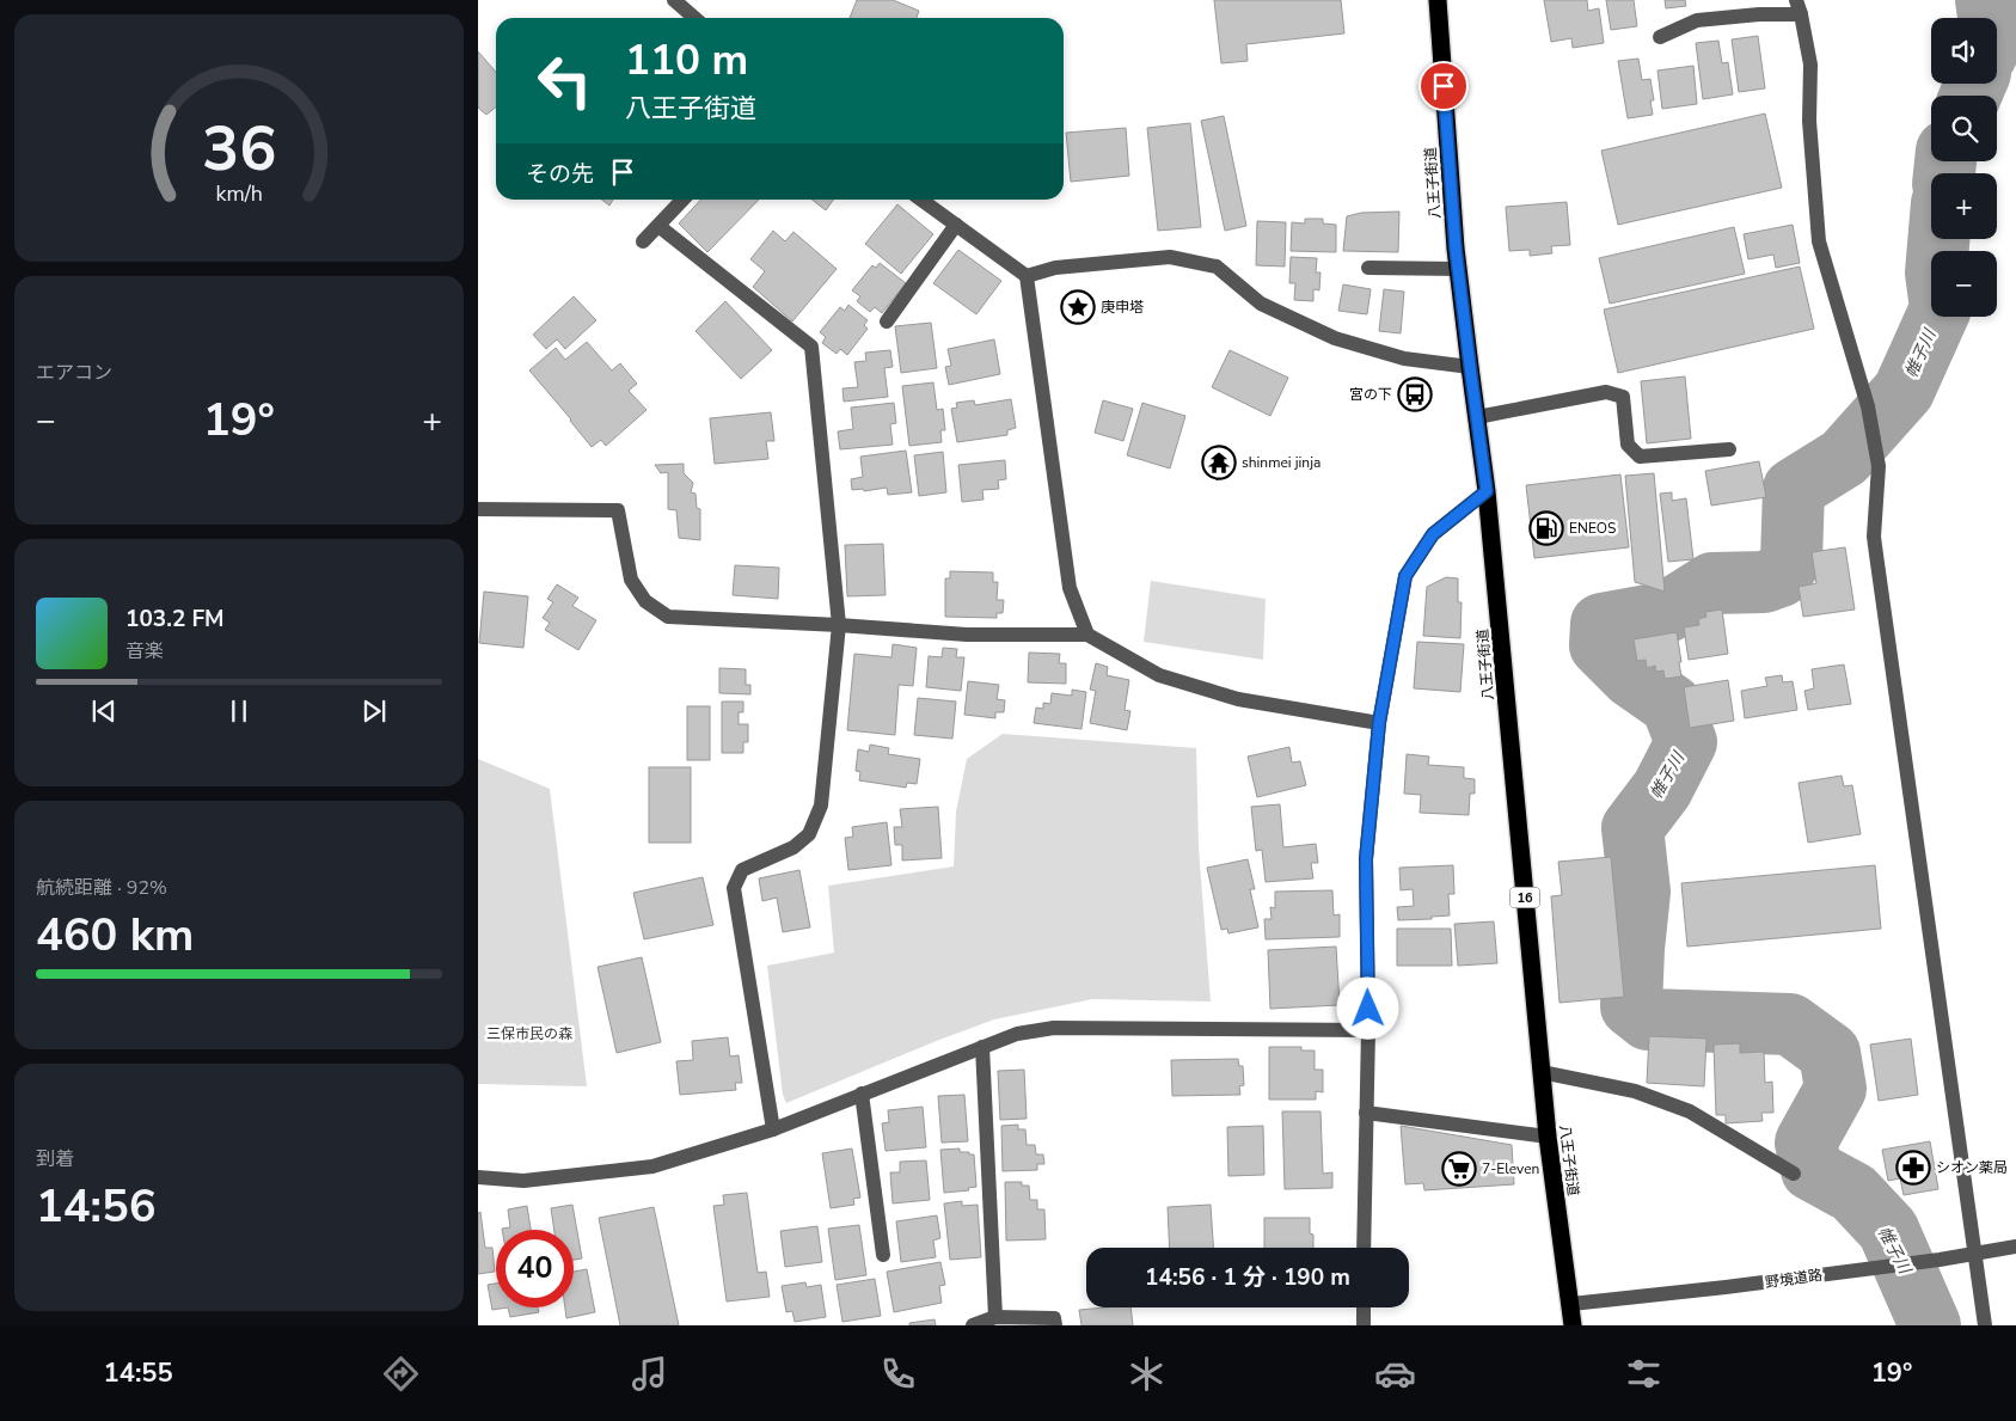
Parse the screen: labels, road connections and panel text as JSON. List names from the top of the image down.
{
  "streets": {
    "highway": ["八王子街道", "16"],
    "street": ["野境道路"]
  },
  "crossings": [
    ["八王子街道", "野境道路"]
  ],
  "water": ["帷子川"],
  "parks": ["三保市民の森"],
  "places": {
    "place": ["庚申塔"],
    "bus stop": ["宮の下"],
    "temple": ["shinmei jinja"],
    "fuel station": ["ENEOS"],
    "pharmacy": ["シオン薬局"],
    "supermarket": ["7-Eleven"]
  },
  "page": {
    "map_buttons": ["+", "−"],
    "turn": ["110 m", "八王子街道"],
    "then": "その先",
    "tile": [
      "エアコン",
      ["航続距離 · 92%", "460 km"],
      ["到着", "14:56"]
    ],
    "heat": ["−", "19°", "+"],
    "song": ["103.2 FM", "音楽"],
    "limit": "40",
    "trip": "14:56 · 1 分 · 190 m",
    "tabs": ["14:55", "19°"],
    "gauge": ["36", "km/h"]
  }
}
